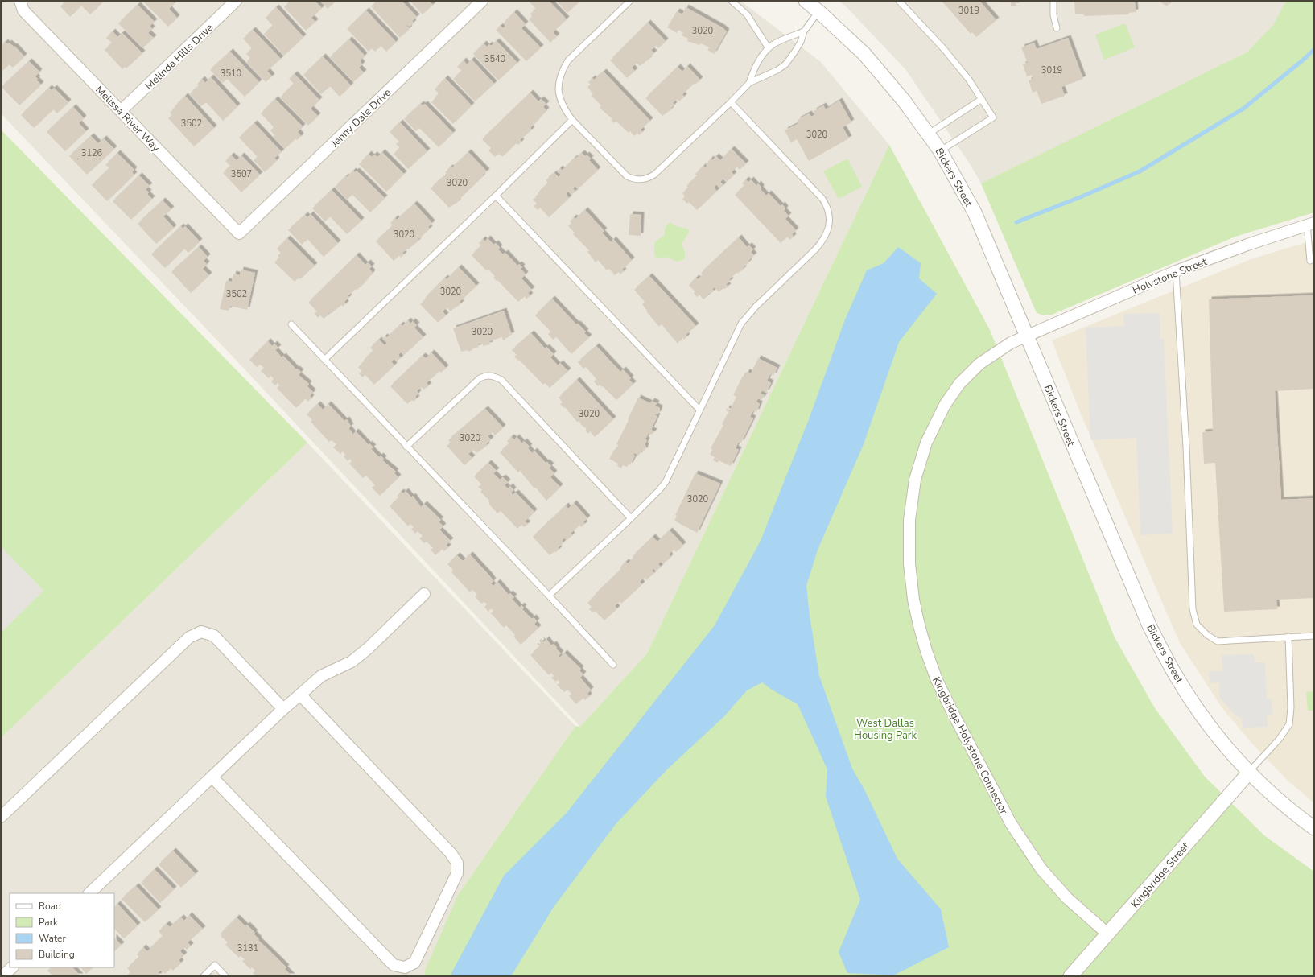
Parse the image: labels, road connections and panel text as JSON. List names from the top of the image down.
{
  "streets": {
    "street": [
      "Melinda Hills Drive",
      "Jenny Dale Drive",
      "Melissa River Way",
      "Bickers Street",
      "Holystone Street",
      "Kingbridge Holystone Connector",
      "Kingbridge Street"
    ]
  },
  "crossings": [
    ["Melinda Hills Drive", "Melissa River Way"],
    ["Jenny Dale Drive", "Melissa River Way"],
    ["Bickers Street", "Holystone Street"],
    ["Bickers Street", "Kingbridge Holystone Connector"],
    ["Bickers Street", "Kingbridge Street"],
    ["Holystone Street", "Kingbridge Holystone Connector"],
    ["Kingbridge Holystone Connector", "Kingbridge Street"]
  ],
  "parks": ["West Dallas Housing Park"],
  "house_numbers": [
    "3019",
    "3020",
    "3540",
    "3019",
    "3510",
    "3502",
    "3020",
    "3126",
    "3507",
    "3020",
    "3020",
    "3020",
    "3502",
    "3020",
    "3020",
    "3020",
    "3020",
    "3131"
  ],
  "legend": [
    "Road",
    "Park",
    "Water",
    "Building"
  ]
}
